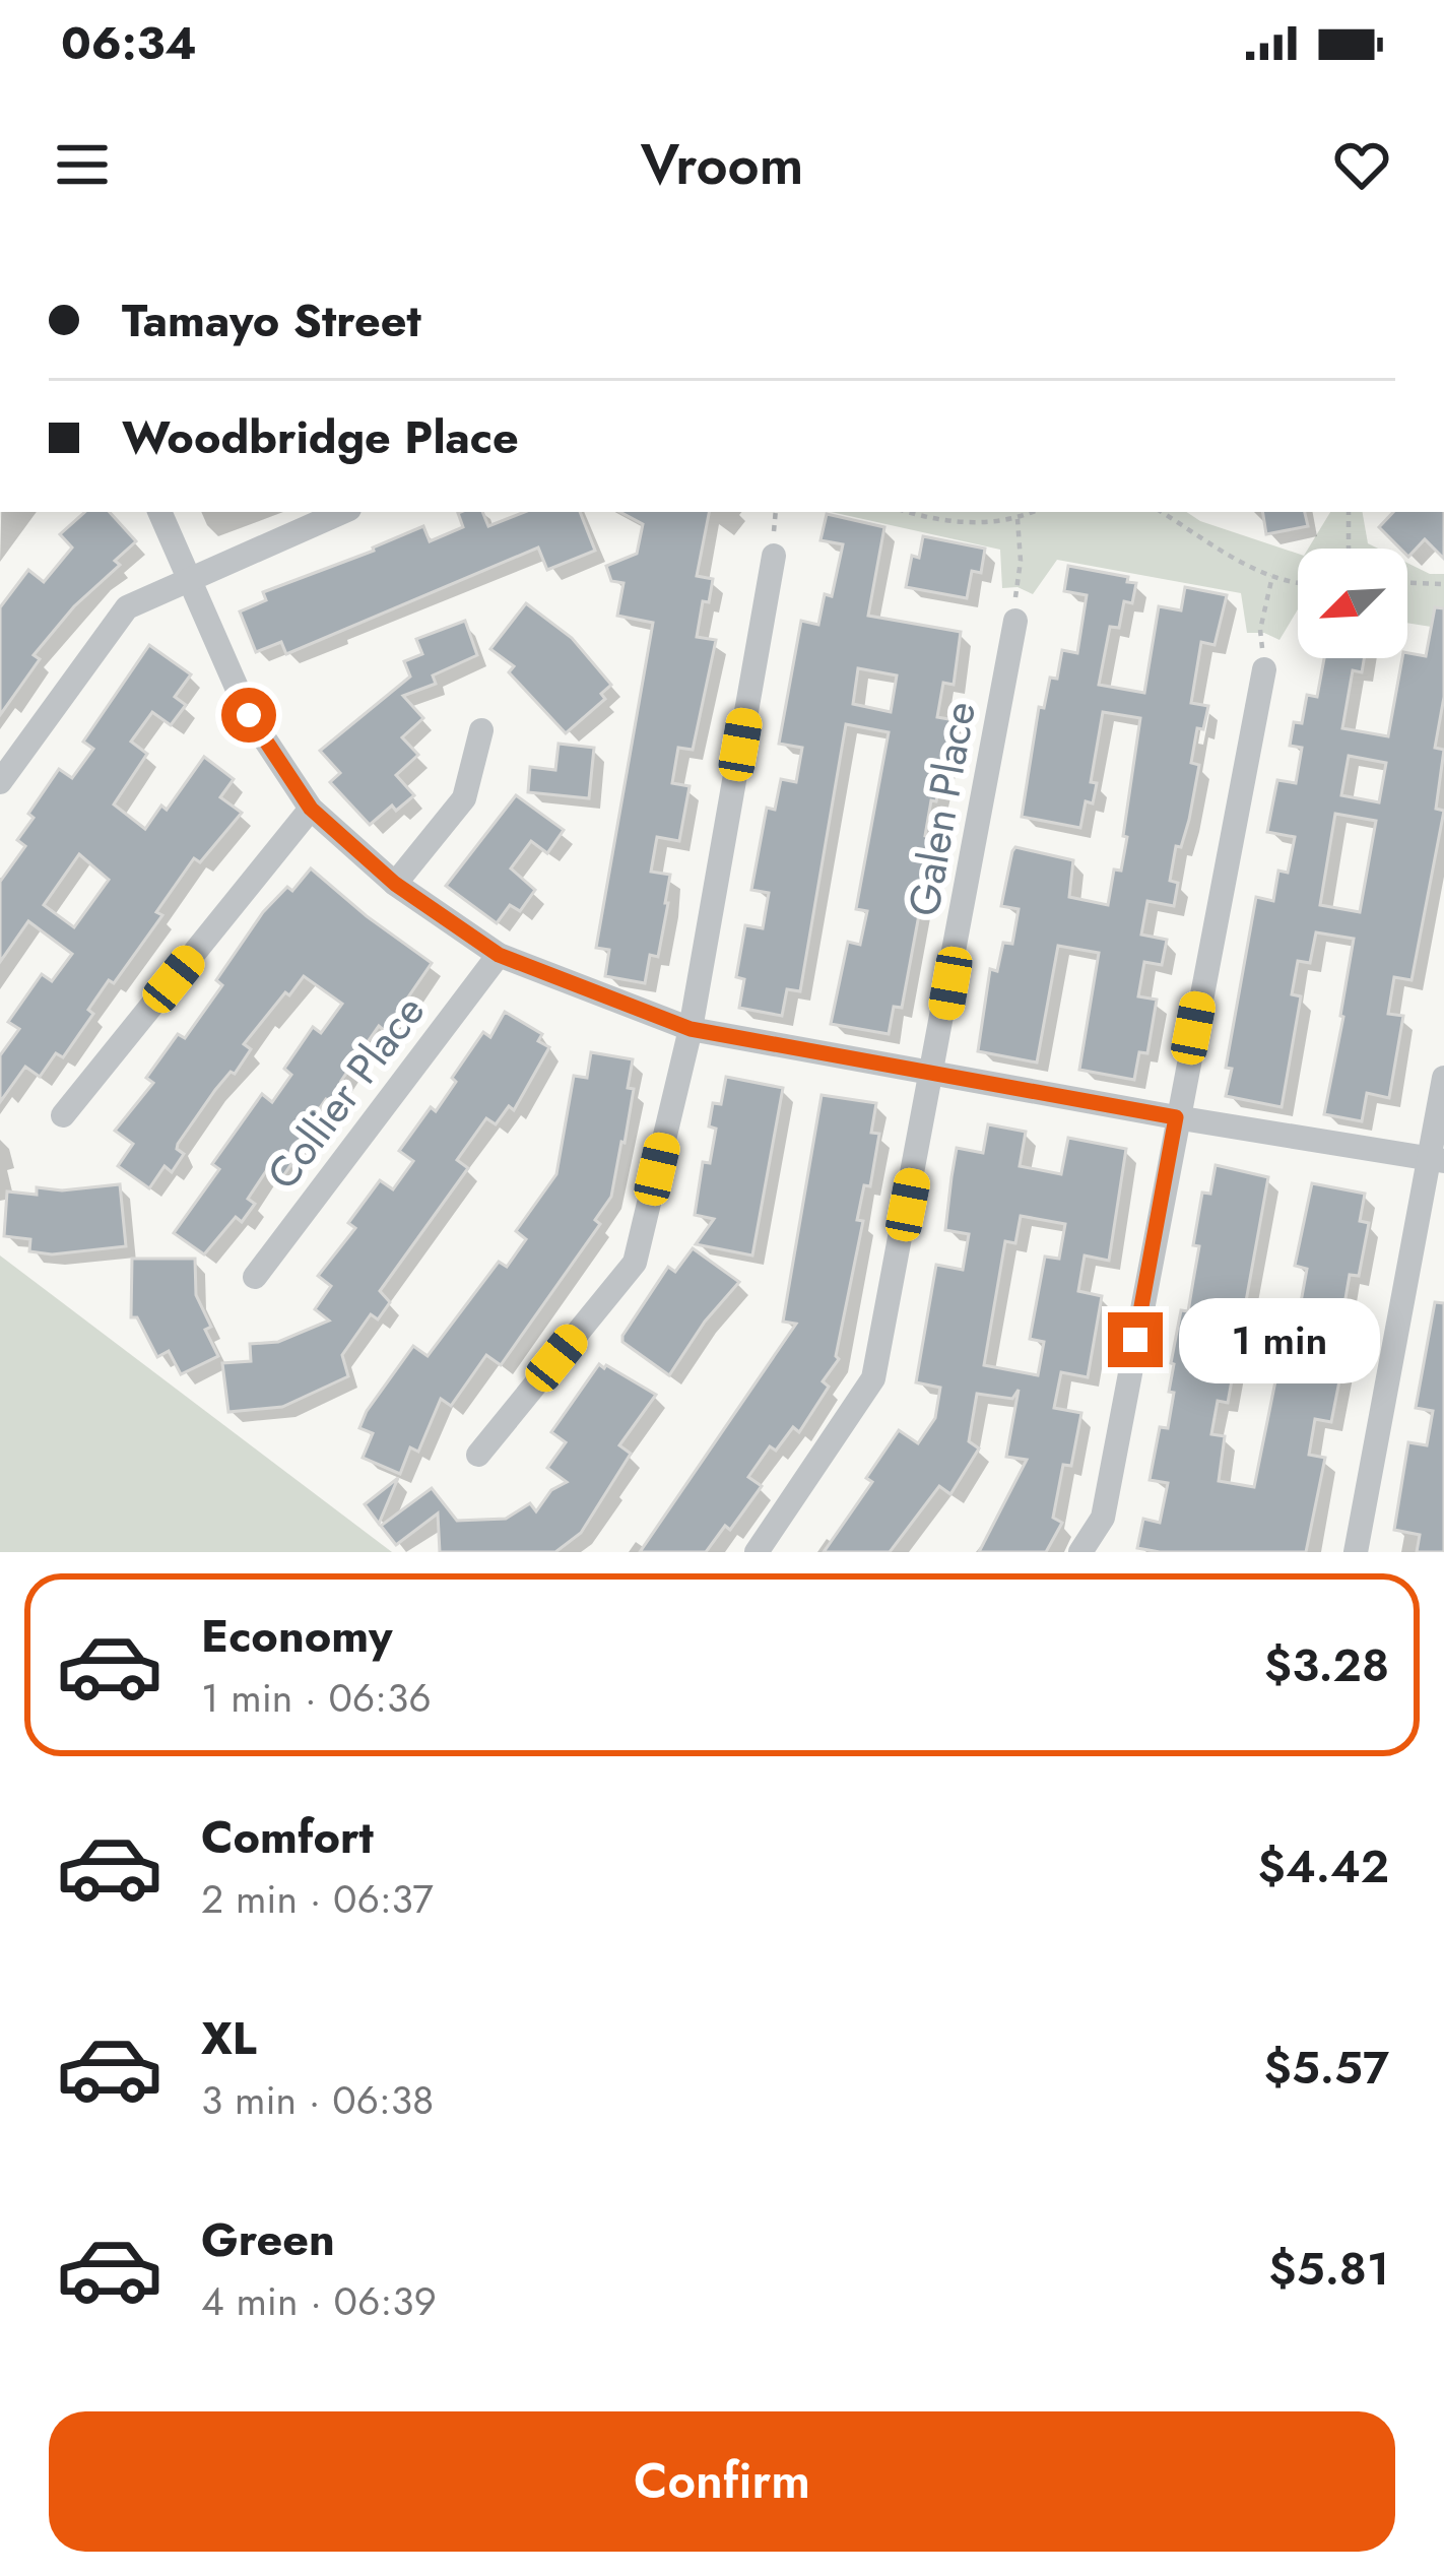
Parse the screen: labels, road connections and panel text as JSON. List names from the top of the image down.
{
  "streets": {
    "street": ["Galen Place", "Collier Place"]
  },
  "north": "bottom left",
  "page": {
    "status": "06:34",
    "header": "Vroom",
    "banner": ["Tamayo Street", "Woodbridge Place"],
    "bubble": "1 min",
    "list": [
      {
        "name": "Economy",
        "note": "1 min · 06:36",
        "value": "$3.28"
      },
      {
        "name": "Comfort",
        "note": "2 min · 06:37",
        "value": "$4.42"
      },
      {
        "name": "XL",
        "note": "3 min · 06:38",
        "value": "$5.57"
      },
      {
        "name": "Green",
        "note": "4 min · 06:39",
        "value": "$5.81"
      }
    ],
    "buttons": "Confirm"
  }
}
